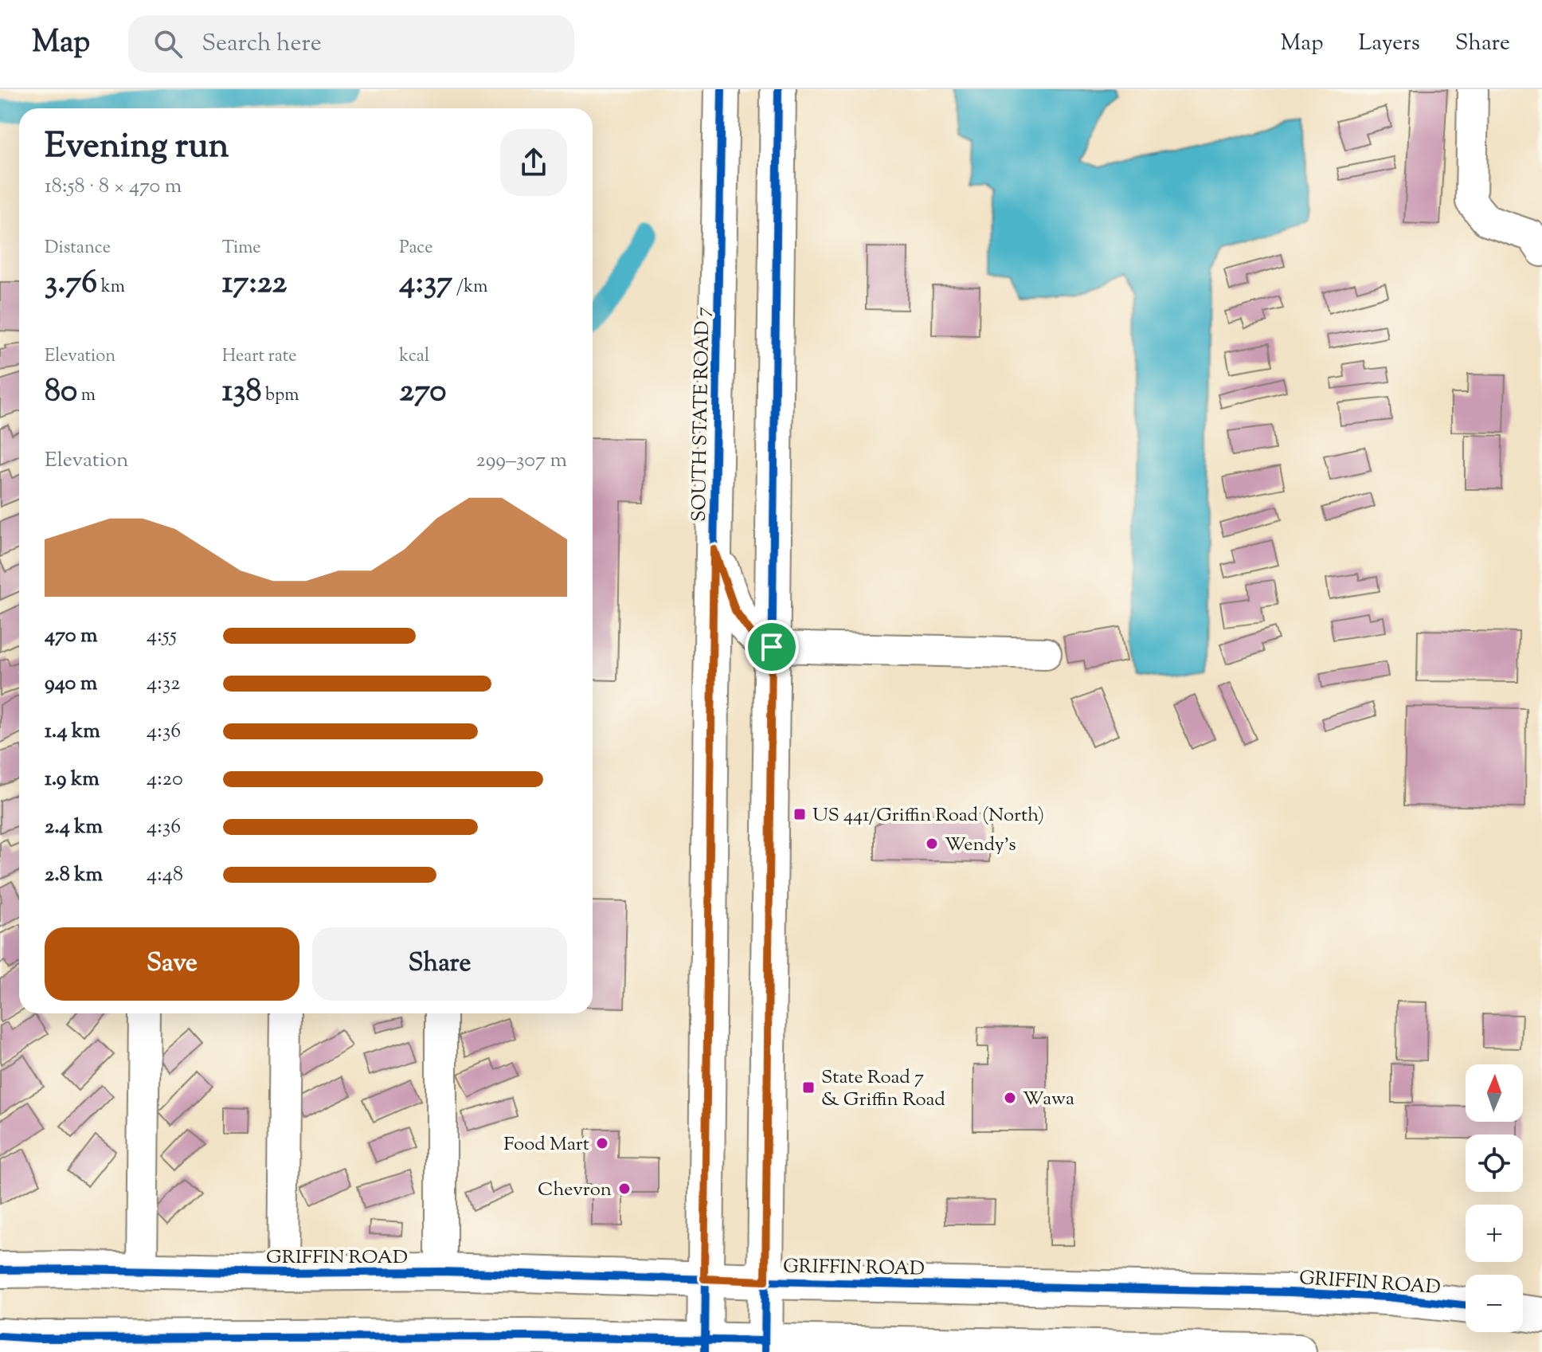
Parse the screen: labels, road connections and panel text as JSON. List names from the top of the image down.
{
  "streets": {
    "main road": ["SOUTH STATE ROAD 7", "GRIFFIN ROAD"]
  },
  "crossings": [
    ["SOUTH STATE ROAD 7", "GRIFFIN ROAD"]
  ],
  "places": {
    "transit": ["US 441/Griffin Road (North)", "State Road 7 & Griffin Road"],
    "other": [
      "Wendy's",
      "Wawa",
      "Food Mart",
      "Chevron"
    ]
  },
  "north": "top",
  "page": {
    "header": "Map",
    "search": "Search here",
    "nav": ["Map", "Layers", "Share"],
    "heading": ["Evening run", "18:58 · 8 × 470 m"],
    "stats": [
      ["Distance", "3.76 km"],
      ["Time", "17:22"],
      ["Pace", "4:37 /km"],
      ["Elevation", "80 m"],
      ["Heart rate", "138 bpm"],
      ["kcal", "270"]
    ],
    "chart": ["Elevation", "299–307 m"],
    "list": [
      {
        "name": "470 m",
        "note": "4:55"
      },
      {
        "name": "940 m",
        "note": "4:32"
      },
      {
        "name": "1.4 km",
        "note": "4:36"
      },
      {
        "name": "1.9 km",
        "note": "4:20"
      },
      {
        "name": "2.4 km",
        "note": "4:36"
      },
      {
        "name": "2.8 km",
        "note": "4:48"
      }
    ],
    "buttons": ["Save", "Share"],
    "map_buttons": ["+", "−"]
  }
}
